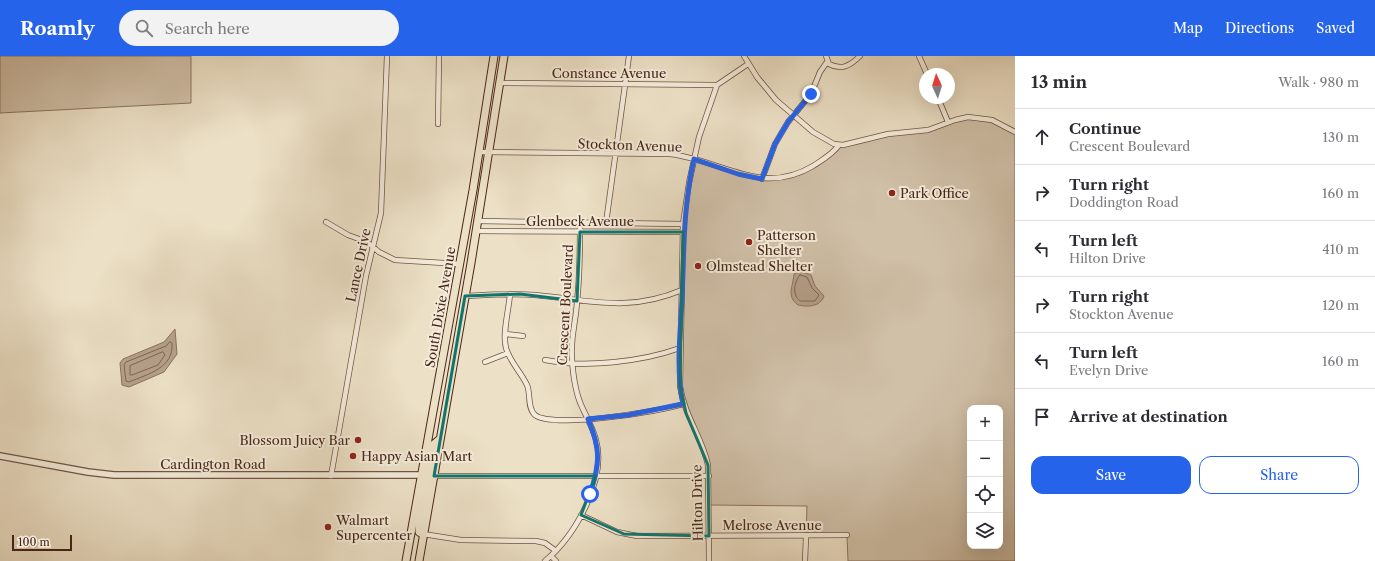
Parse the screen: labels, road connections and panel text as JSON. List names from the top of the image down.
{
  "streets": {
    "main road": ["South Dixie Avenue"],
    "street": [
      "Constance Avenue",
      "Stockton Avenue",
      "Glenbeck Avenue",
      "Lance Drive",
      "Crescent Boulevard",
      "Cardington Road",
      "Hilton Drive",
      "Melrose Avenue"
    ]
  },
  "crossings": [
    ["Constance Avenue", "South Dixie Avenue"],
    ["Constance Avenue", "Hilton Drive"],
    ["Stockton Avenue", "South Dixie Avenue"],
    ["Stockton Avenue", "Hilton Drive"],
    ["Glenbeck Avenue", "Crescent Boulevard"],
    ["Glenbeck Avenue", "South Dixie Avenue"],
    ["Glenbeck Avenue", "Hilton Drive"],
    ["Lance Drive", "Cardington Road"],
    ["Crescent Boulevard", "Cardington Road"],
    ["Crescent Boulevard", "Melrose Avenue"],
    ["South Dixie Avenue", "Cardington Road"],
    ["Cardington Road", "Hilton Drive"],
    ["Hilton Drive", "Melrose Avenue"]
  ],
  "places": [
    "Park Office",
    "Patterson Shelter",
    "Olmstead Shelter",
    "Blossom Juicy Bar",
    "Happy Asian Mart",
    "Walmart Supercenter"
  ],
  "scale_bar": "100 m",
  "north": "top",
  "page": {
    "header": "Roamly",
    "search": "Search here",
    "nav": ["Map", "Directions", "Saved"],
    "heading": ["13 min", "Walk · 980 m"],
    "list": [
      ["Continue", "Crescent Boulevard", "130 m"],
      ["Turn right", "Doddington Road", "160 m"],
      ["Turn left", "Hilton Drive", "410 m"],
      ["Turn right", "Stockton Avenue", "120 m"],
      ["Turn left", "Evelyn Drive", "160 m"],
      "Arrive at destination"
    ],
    "map_buttons": ["+", "−"],
    "buttons": ["Save", "Share"],
    "scale": "100 m"
  }
}
